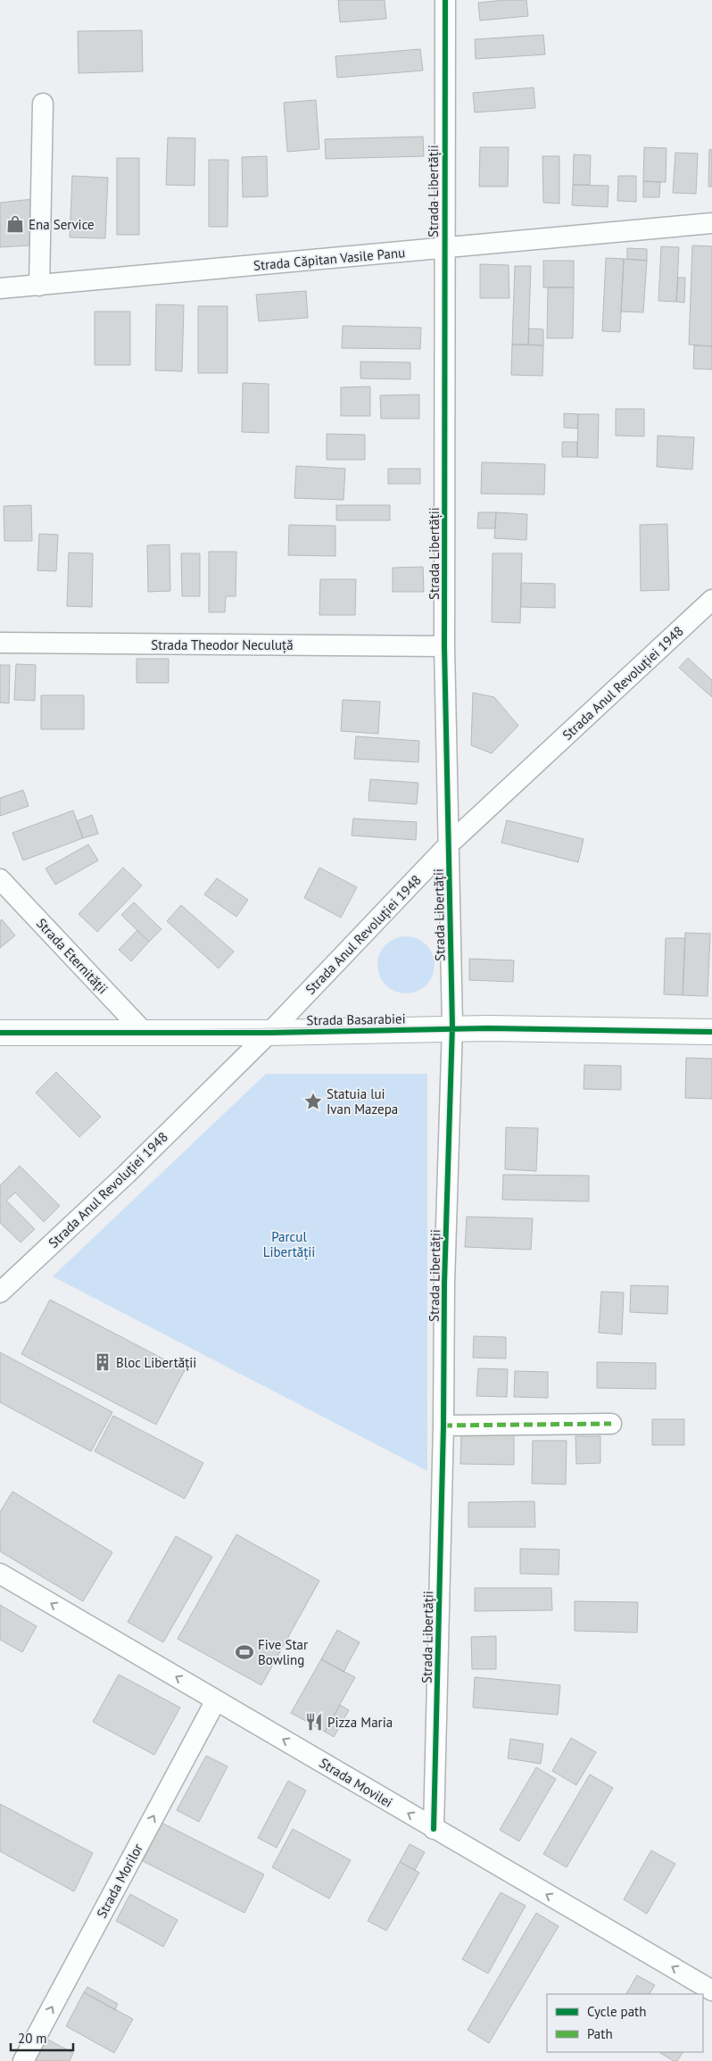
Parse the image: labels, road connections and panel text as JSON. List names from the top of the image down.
{
  "streets": {
    "main road": ["Strada Basarabiei"],
    "street": [
      "Strada Libertății",
      "Strada Căpitan Vasile Panu",
      "Strada Theodor Neculuță",
      "Strada Anul Revoluției 1948",
      "Strada Eternității",
      "Strada Movilei",
      "Strada Morilor"
    ]
  },
  "crossings": [
    ["Strada Libertății", "Strada Căpitan Vasile Panu"],
    ["Strada Libertății", "Strada Theodor Neculuță"],
    ["Strada Libertății", "Strada Anul Revoluției 1948"],
    ["Strada Libertății", "Strada Basarabiei"],
    ["Strada Libertății", "Strada Movilei"],
    ["Strada Anul Revoluției 1948", "Strada Basarabiei"],
    ["Strada Eternității", "Strada Basarabiei"],
    ["Strada Movilei", "Strada Morilor"]
  ],
  "one_way": ["Strada Movilei", "Strada Morilor"],
  "parks": ["Parcul Libertății"],
  "places": {
    "shop": ["Ena Service"],
    "place": ["Statuia lui Ivan Mazepa"],
    "building": ["Bloc Libertății"],
    "sports": ["Five Star Bowling"],
    "restaurant": ["Pizza Maria"]
  },
  "legend": ["Cycle path", "Path"],
  "scale_bar": "20 m"
}
